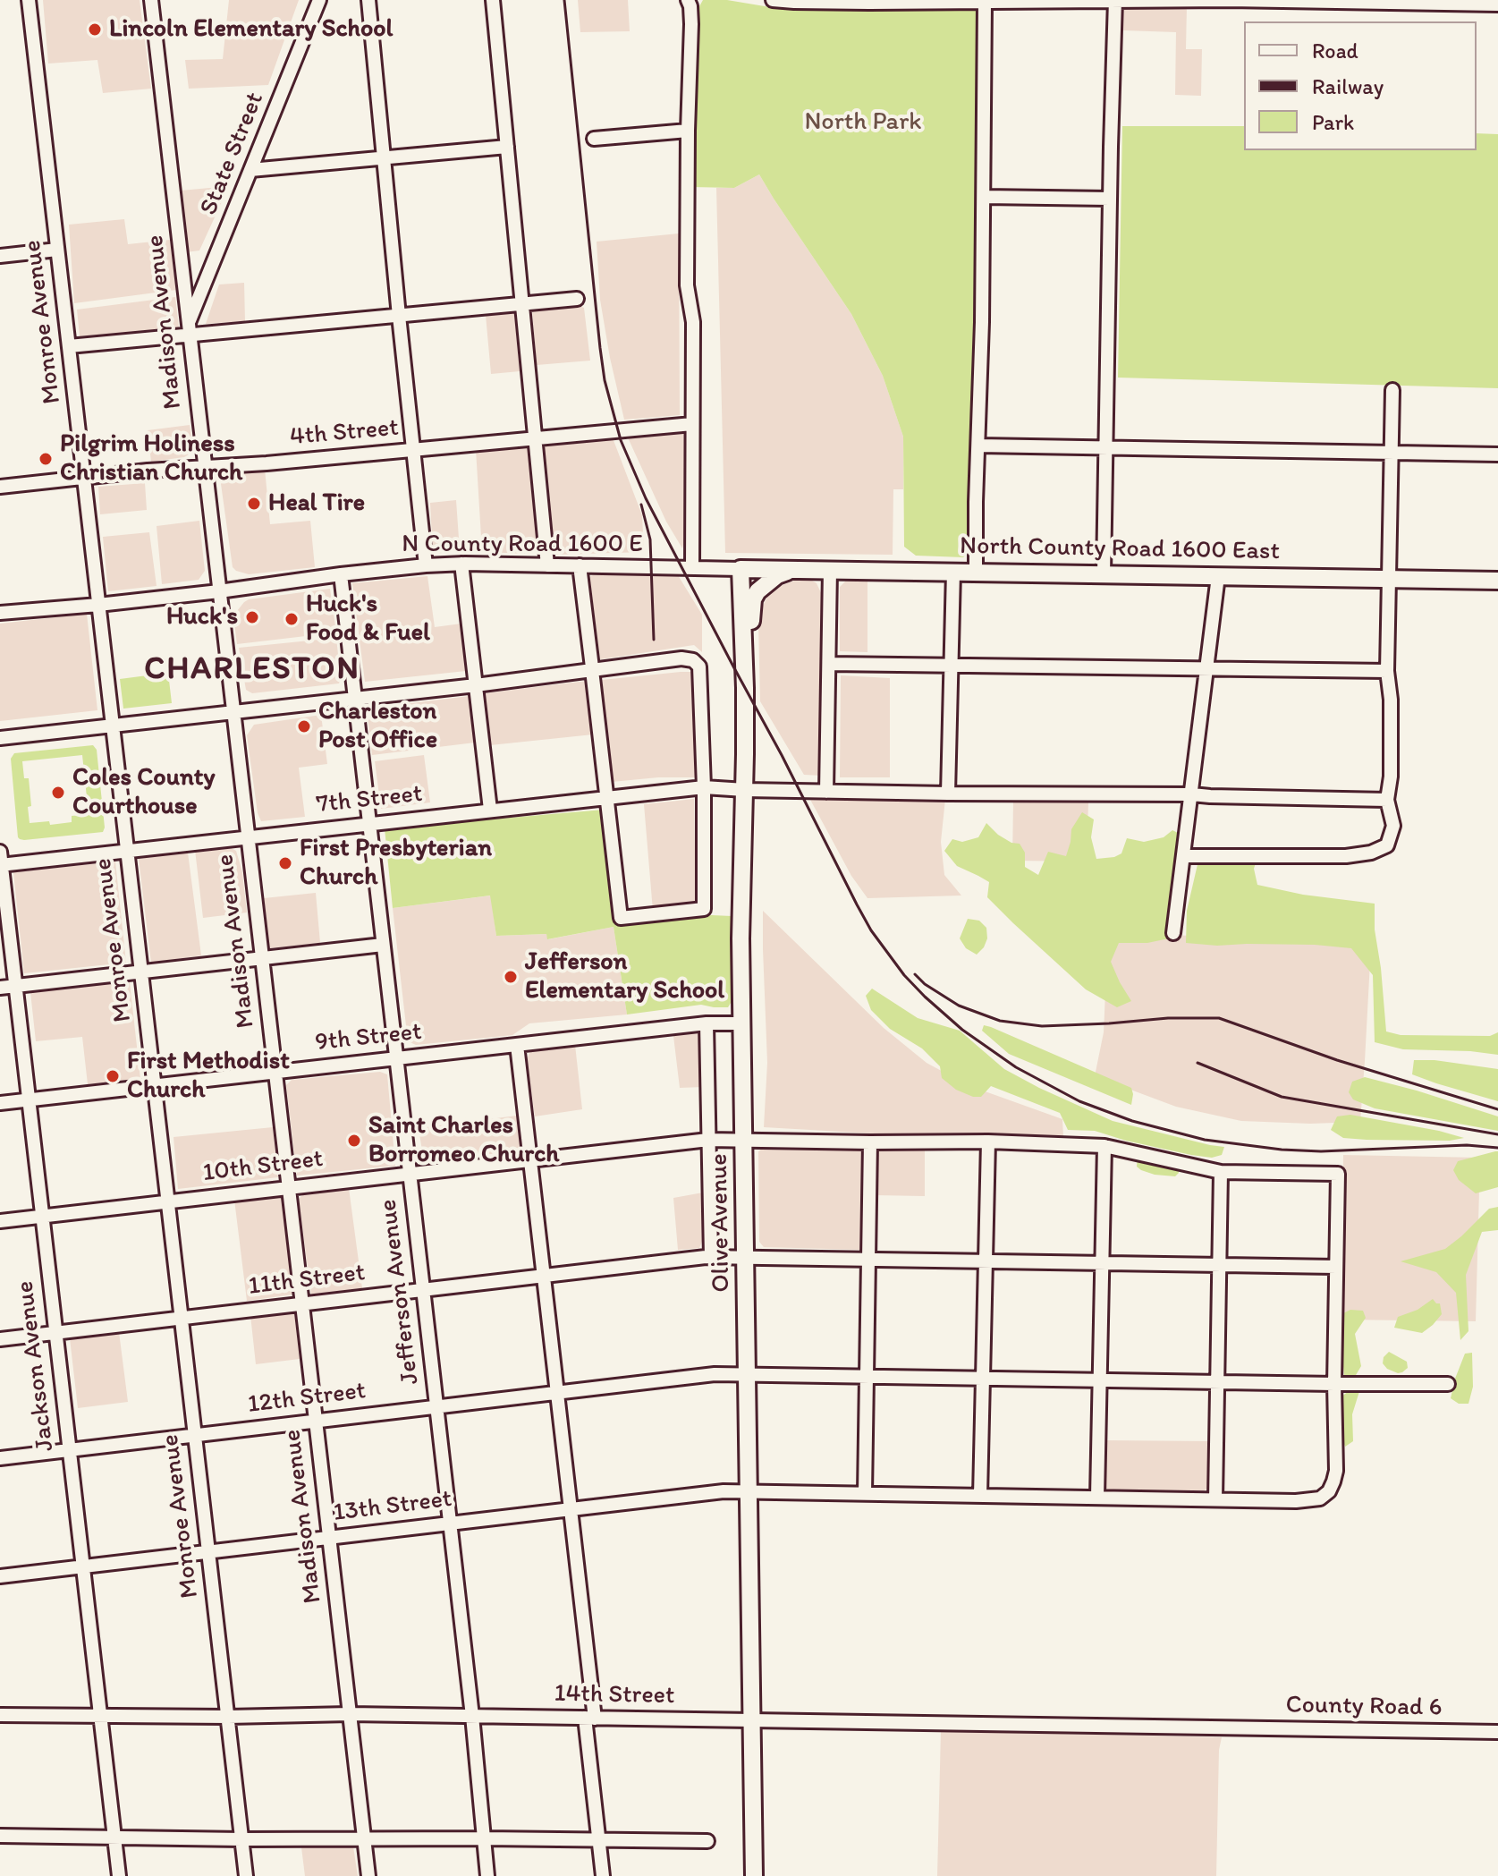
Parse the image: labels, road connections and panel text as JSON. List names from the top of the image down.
{
  "streets": {
    "main road": ["North County Road 1600 East", "Olive Avenue"],
    "street": [
      "State Street",
      "Monroe Avenue",
      "Madison Avenue",
      "4th Street",
      "N County Road 1600 E",
      "7th Street",
      "9th Street",
      "10th Street",
      "11th Street",
      "Jefferson Avenue",
      "Jackson Avenue",
      "12th Street",
      "13th Street",
      "14th Street",
      "County Road 6"
    ]
  },
  "crossings": [
    ["State Street", "Madison Avenue"],
    ["Monroe Avenue", "4th Street"],
    ["Monroe Avenue", "N County Road 1600 E"],
    ["Monroe Avenue", "7th Street"],
    ["Monroe Avenue", "9th Street"],
    ["Monroe Avenue", "10th Street"],
    ["Monroe Avenue", "11th Street"],
    ["Monroe Avenue", "12th Street"],
    ["Monroe Avenue", "13th Street"],
    ["Monroe Avenue", "14th Street"],
    ["Madison Avenue", "4th Street"],
    ["Madison Avenue", "N County Road 1600 E"],
    ["Madison Avenue", "7th Street"],
    ["Madison Avenue", "9th Street"],
    ["Madison Avenue", "10th Street"],
    ["Madison Avenue", "11th Street"],
    ["Madison Avenue", "12th Street"],
    ["Madison Avenue", "13th Street"],
    ["Madison Avenue", "14th Street"],
    ["N County Road 1600 E", "North County Road 1600 East"],
    ["N County Road 1600 E", "Olive Avenue"],
    ["N County Road 1600 E", "Jefferson Avenue"],
    ["North County Road 1600 East", "Olive Avenue"],
    ["7th Street", "Olive Avenue"],
    ["7th Street", "Jefferson Avenue"],
    ["7th Street", "Jackson Avenue"],
    ["9th Street", "Olive Avenue"],
    ["9th Street", "Jefferson Avenue"],
    ["9th Street", "Jackson Avenue"],
    ["10th Street", "Olive Avenue"],
    ["10th Street", "11th Street"],
    ["10th Street", "Jefferson Avenue"],
    ["10th Street", "Jackson Avenue"],
    ["Olive Avenue", "11th Street"],
    ["Olive Avenue", "12th Street"],
    ["Olive Avenue", "13th Street"],
    ["Olive Avenue", "14th Street"],
    ["11th Street", "Jefferson Avenue"],
    ["11th Street", "Jackson Avenue"],
    ["Jefferson Avenue", "12th Street"],
    ["Jefferson Avenue", "13th Street"],
    ["Jefferson Avenue", "14th Street"],
    ["Jackson Avenue", "12th Street"],
    ["Jackson Avenue", "13th Street"],
    ["Jackson Avenue", "14th Street"],
    ["12th Street", "13th Street"],
    ["14th Street", "County Road 6"]
  ],
  "districts": ["CHARLESTON"],
  "parks": ["North Park"],
  "places": [
    "Lincoln Elementary School",
    "Pilgrim Holiness Christian Church",
    "Heal Tire",
    "Huck's",
    "Huck's Food & Fuel",
    "Charleston Post Office",
    "Coles County Courthouse",
    "First Presbyterian Church",
    "Jefferson Elementary School",
    "First Methodist Church",
    "Saint Charles Borromeo Church"
  ],
  "legend": ["Road", "Railway", "Park"]
}
